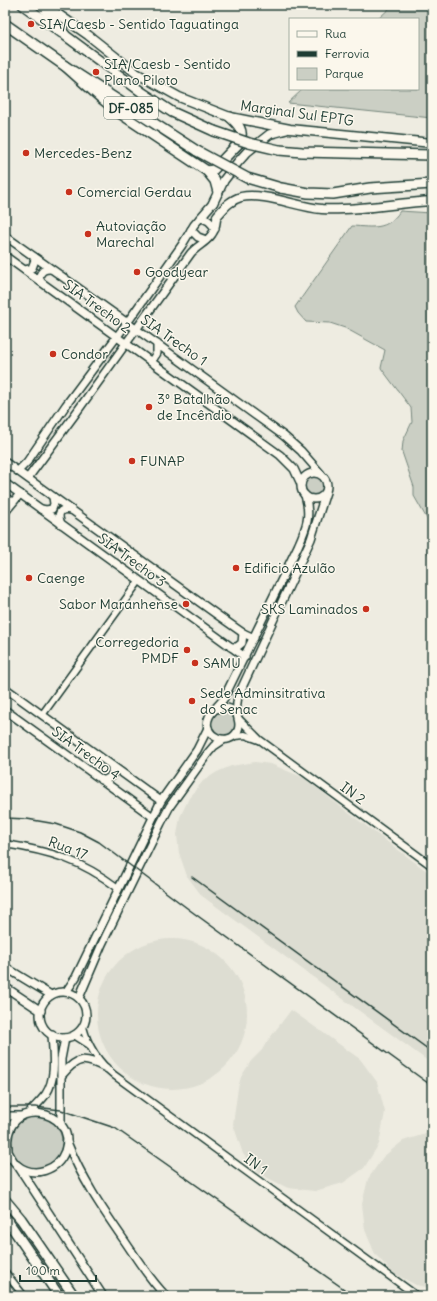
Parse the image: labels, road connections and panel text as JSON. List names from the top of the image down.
{
  "streets": {
    "highway": ["DF-085"],
    "main road": [
      "Marginal Sul EPTG",
      "SIA Trecho 2",
      "SIA Trecho 1",
      "SIA Trecho 3",
      "SIA Trecho 4"
    ],
    "street": ["IN 2", "Rua 17", "IN 1"]
  },
  "crossings": [
    ["SIA Trecho 2", "SIA Trecho 1"]
  ],
  "places": [
    "SIA/Caesb - Sentido Taguatinga",
    "SIA/Caesb - Sentido Plano Piloto",
    "Mercedes-Benz",
    "Comercial Gerdau",
    "Autoviação Marechal",
    "Goodyear",
    "Condor",
    "3º Batalhão de Incêndio",
    "FUNAP",
    "Edificio Azulão",
    "Caenge",
    "Sabor Maranhense",
    "SKS Laminados",
    "Corregedoria PMDF",
    "SAMU",
    "Sede Adminsitrativa do Senac"
  ],
  "legend": ["Rua", "Ferrovia", "Parque"],
  "scale_bar": "100 m"
}
